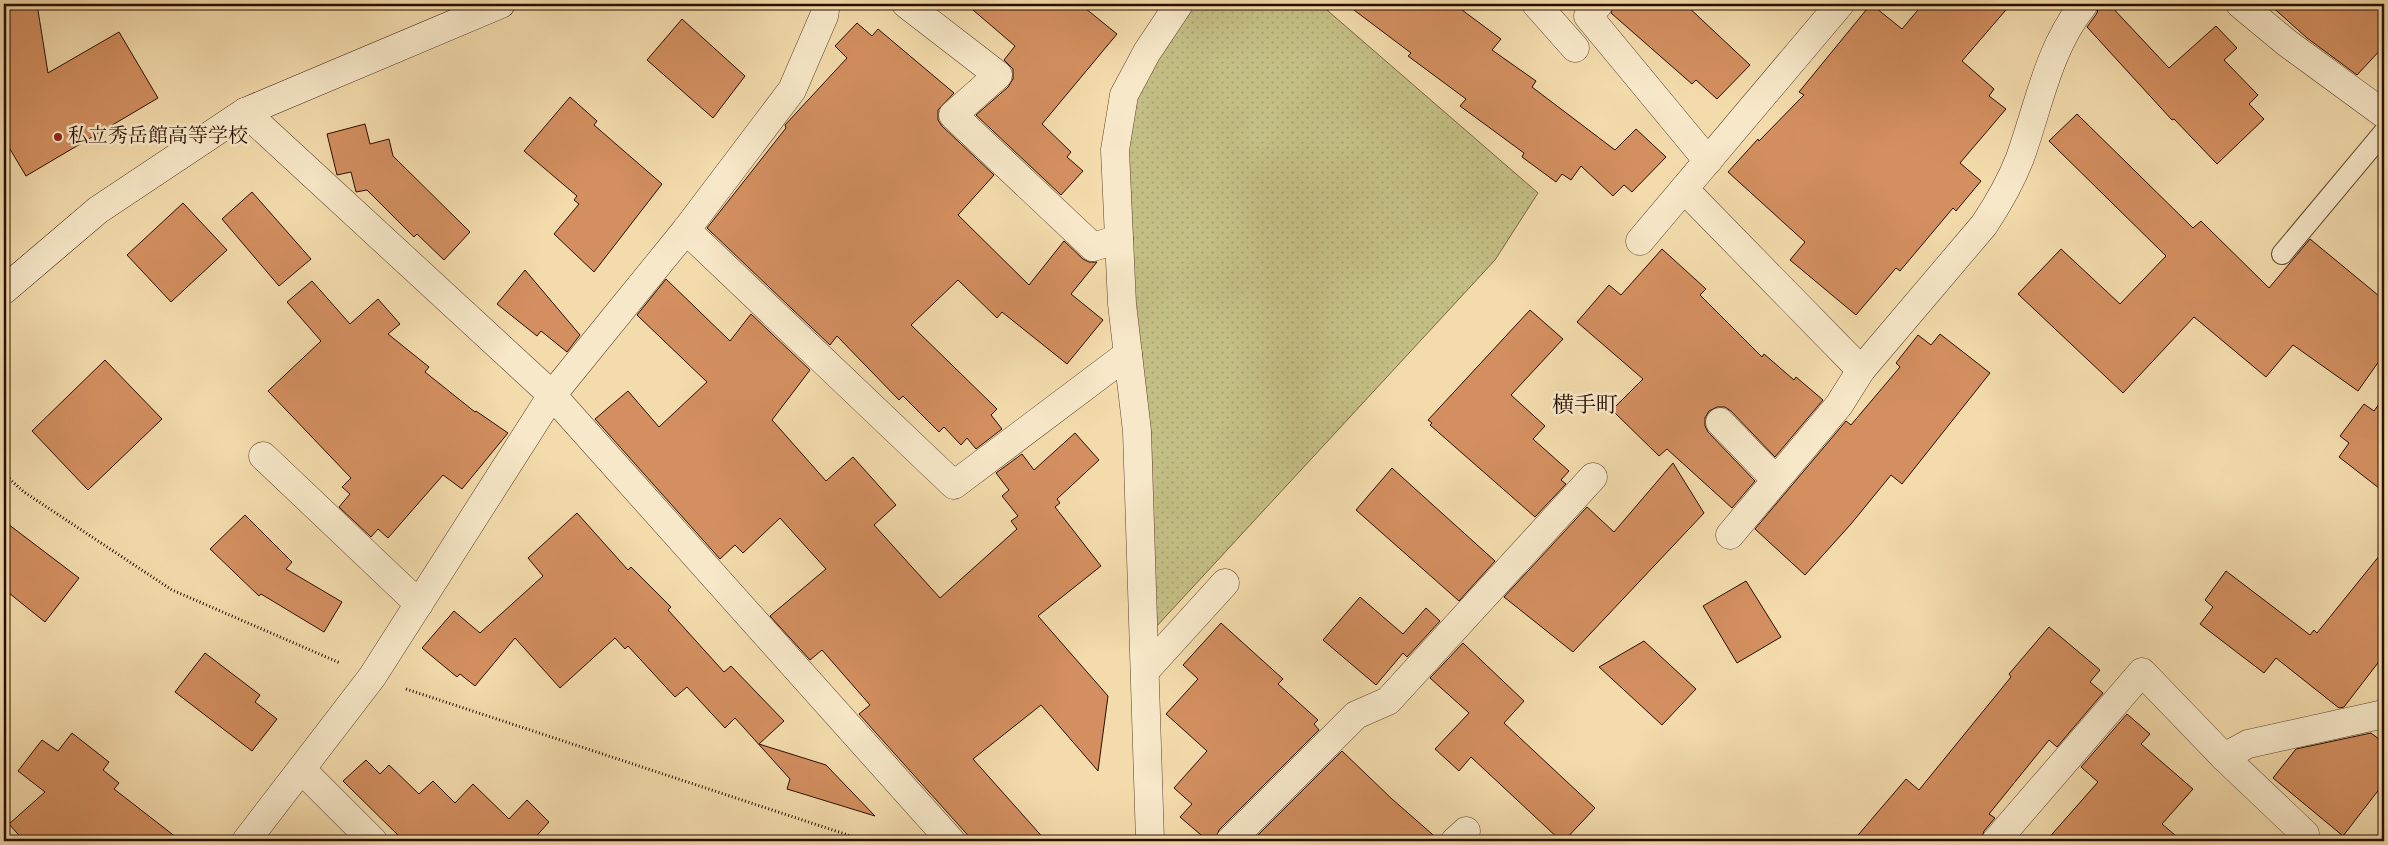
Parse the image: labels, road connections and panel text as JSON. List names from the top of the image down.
{
  "districts": ["横手町"],
  "places": ["私立秀岳館高等学校"]
}
